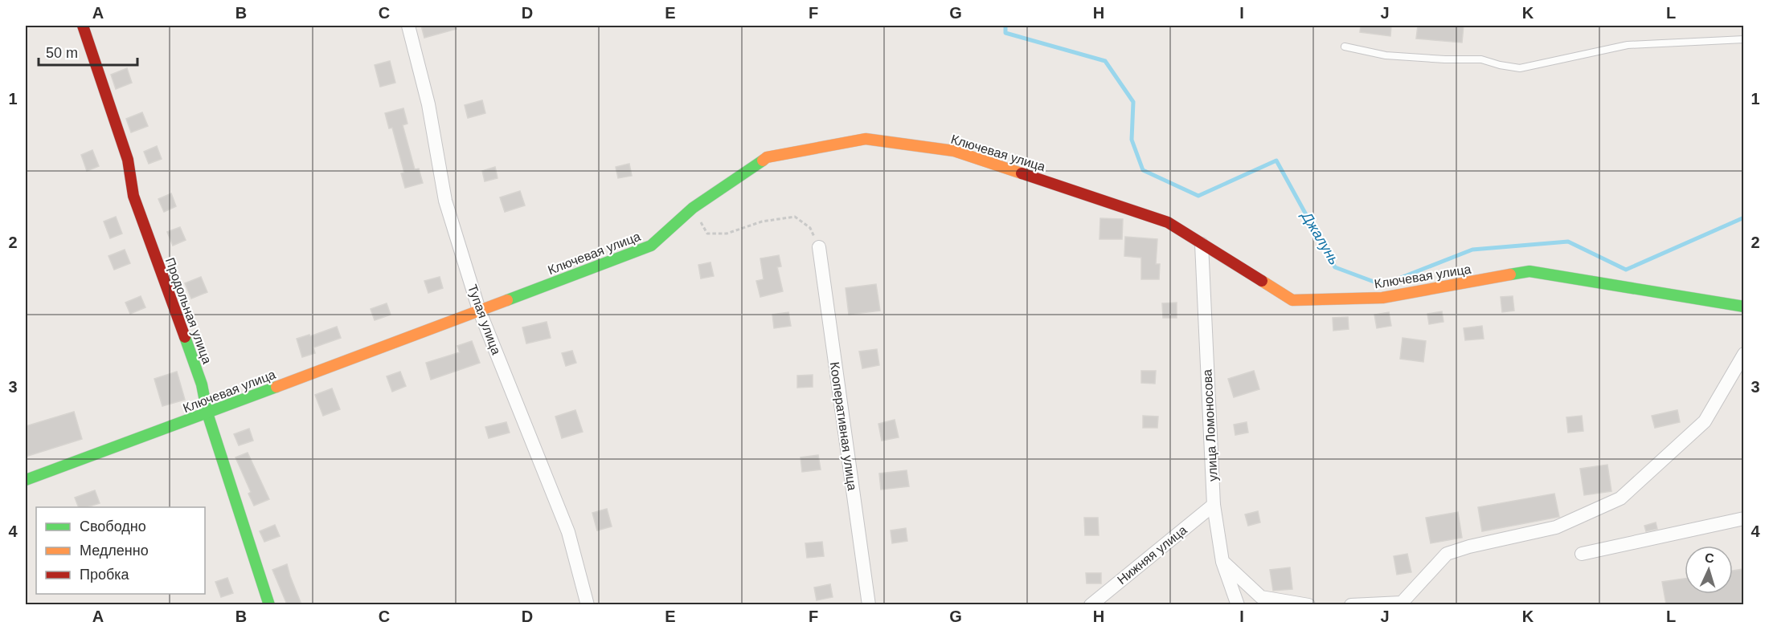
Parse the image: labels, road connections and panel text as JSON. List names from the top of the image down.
{
  "streets": {
    "street": [
      "Ключевая улица",
      "Продольная улица",
      "Тупая улица",
      "улица Ломоносова",
      "Кооперативная улица",
      "Нижняя улица"
    ]
  },
  "crossings": [
    ["Ключевая улица", "Продольная улица"],
    ["Ключевая улица", "Тупая улица"],
    ["Ключевая улица", "улица Ломоносова"],
    ["улица Ломоносова", "Нижняя улица"]
  ],
  "water": ["Джалунь"],
  "legend": ["Свободно", "Медленно", "Пробка"],
  "scale_bar": "50 m",
  "north": "top",
  "grid": {
    "columns": [
      "A",
      "B",
      "C",
      "D",
      "E",
      "F",
      "G",
      "H",
      "I",
      "J",
      "K",
      "L"
    ],
    "rows": [
      "1",
      "2",
      "3",
      "4"
    ]
  }
}
